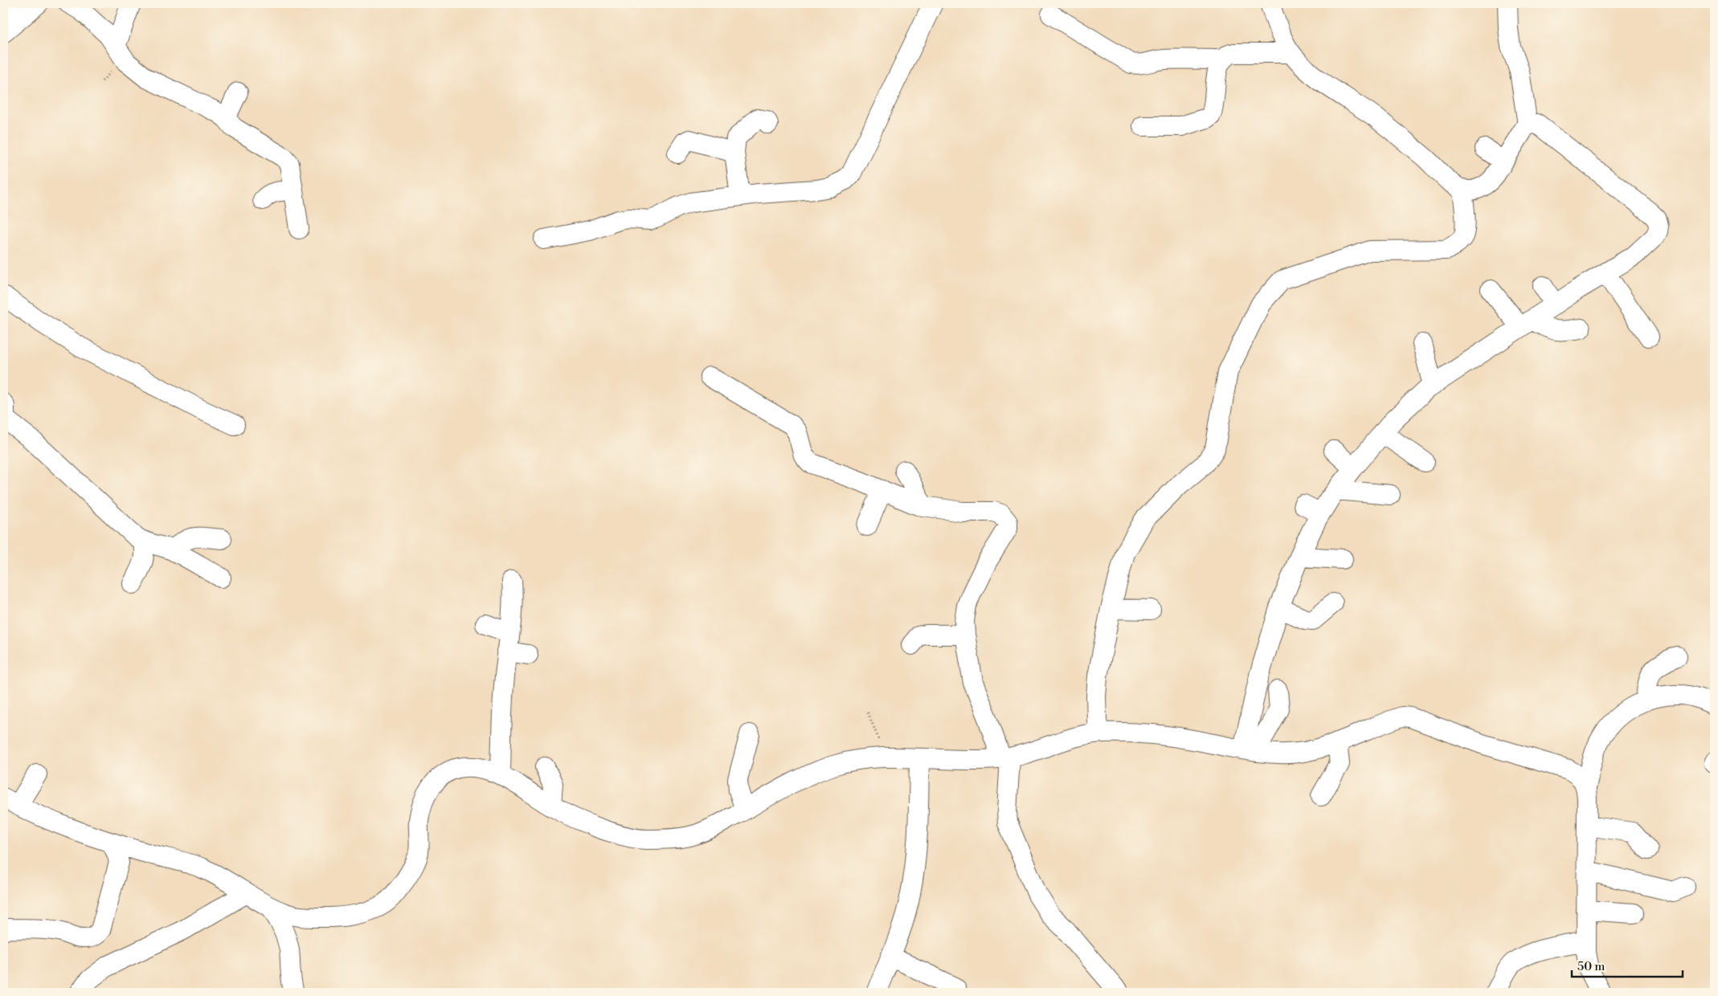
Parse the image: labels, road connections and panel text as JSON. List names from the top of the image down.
{
  "scale_bar": "50 m"
}
